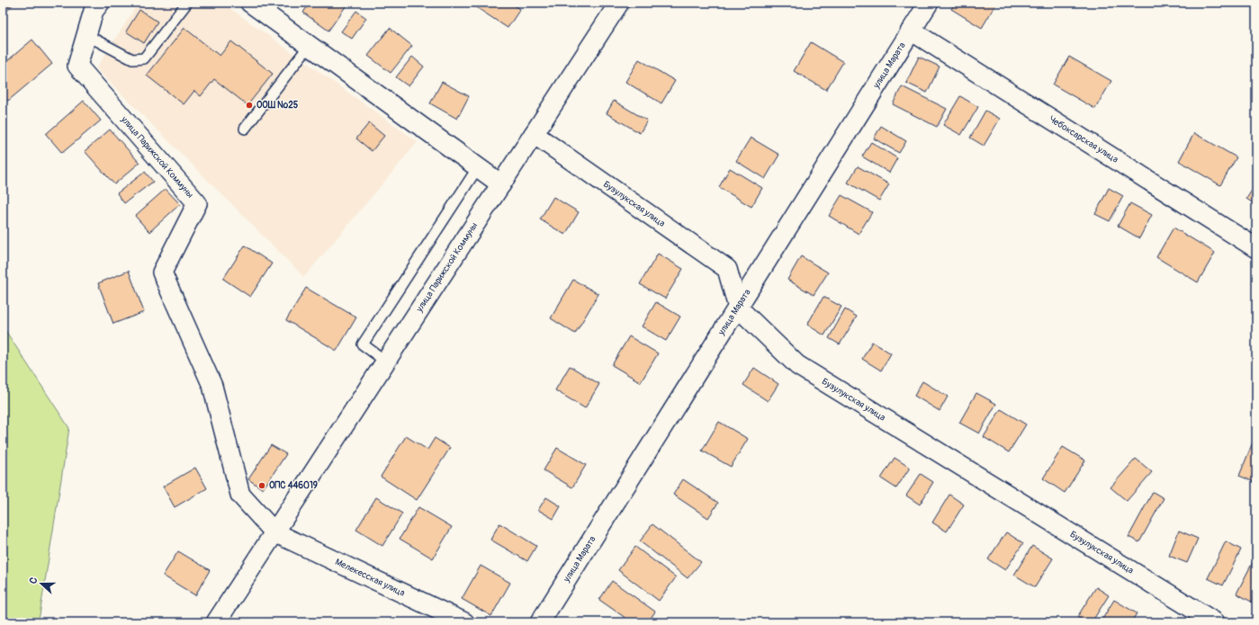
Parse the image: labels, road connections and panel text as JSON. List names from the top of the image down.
{
  "streets": {
    "street": [
      "улица Марата",
      "Чебоксарская улица",
      "улица Парижской Коммуны",
      "Бузулукская улица",
      "Мелекесская улица"
    ]
  },
  "crossings": [
    ["улица Марата", "Чебоксарская улица"],
    ["улица Марата", "Бузулукская улица"],
    ["улица Парижской Коммуны", "Бузулукская улица"],
    ["улица Парижской Коммуны", "Мелекесская улица"]
  ],
  "places": ["ООШ №25", "ОПС 446019"],
  "north": "left"
}
